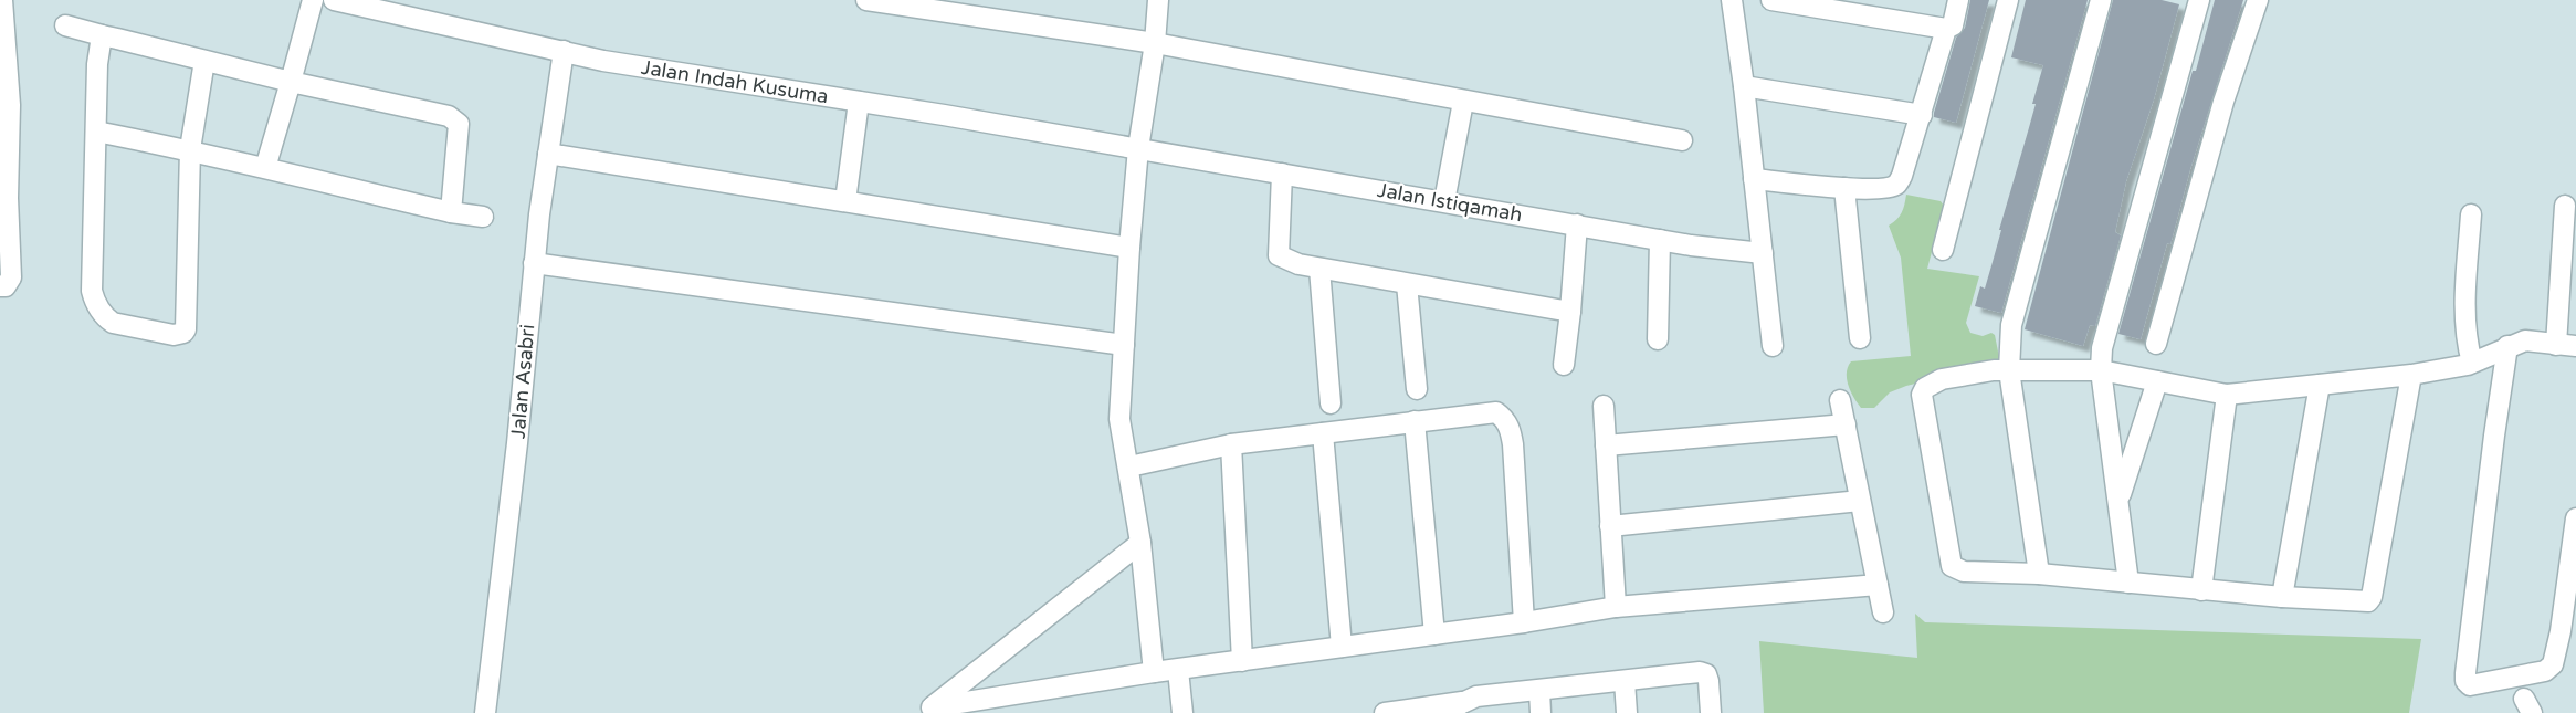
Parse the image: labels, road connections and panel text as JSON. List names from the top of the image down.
{
  "streets": {
    "street": ["Jalan Indah Kusuma", "Jalan Istiqamah", "Jalan Asabri"]
  },
  "crossings": [
    ["Jalan Indah Kusuma", "Jalan Istiqamah"],
    ["Jalan Indah Kusuma", "Jalan Asabri"]
  ]
}
